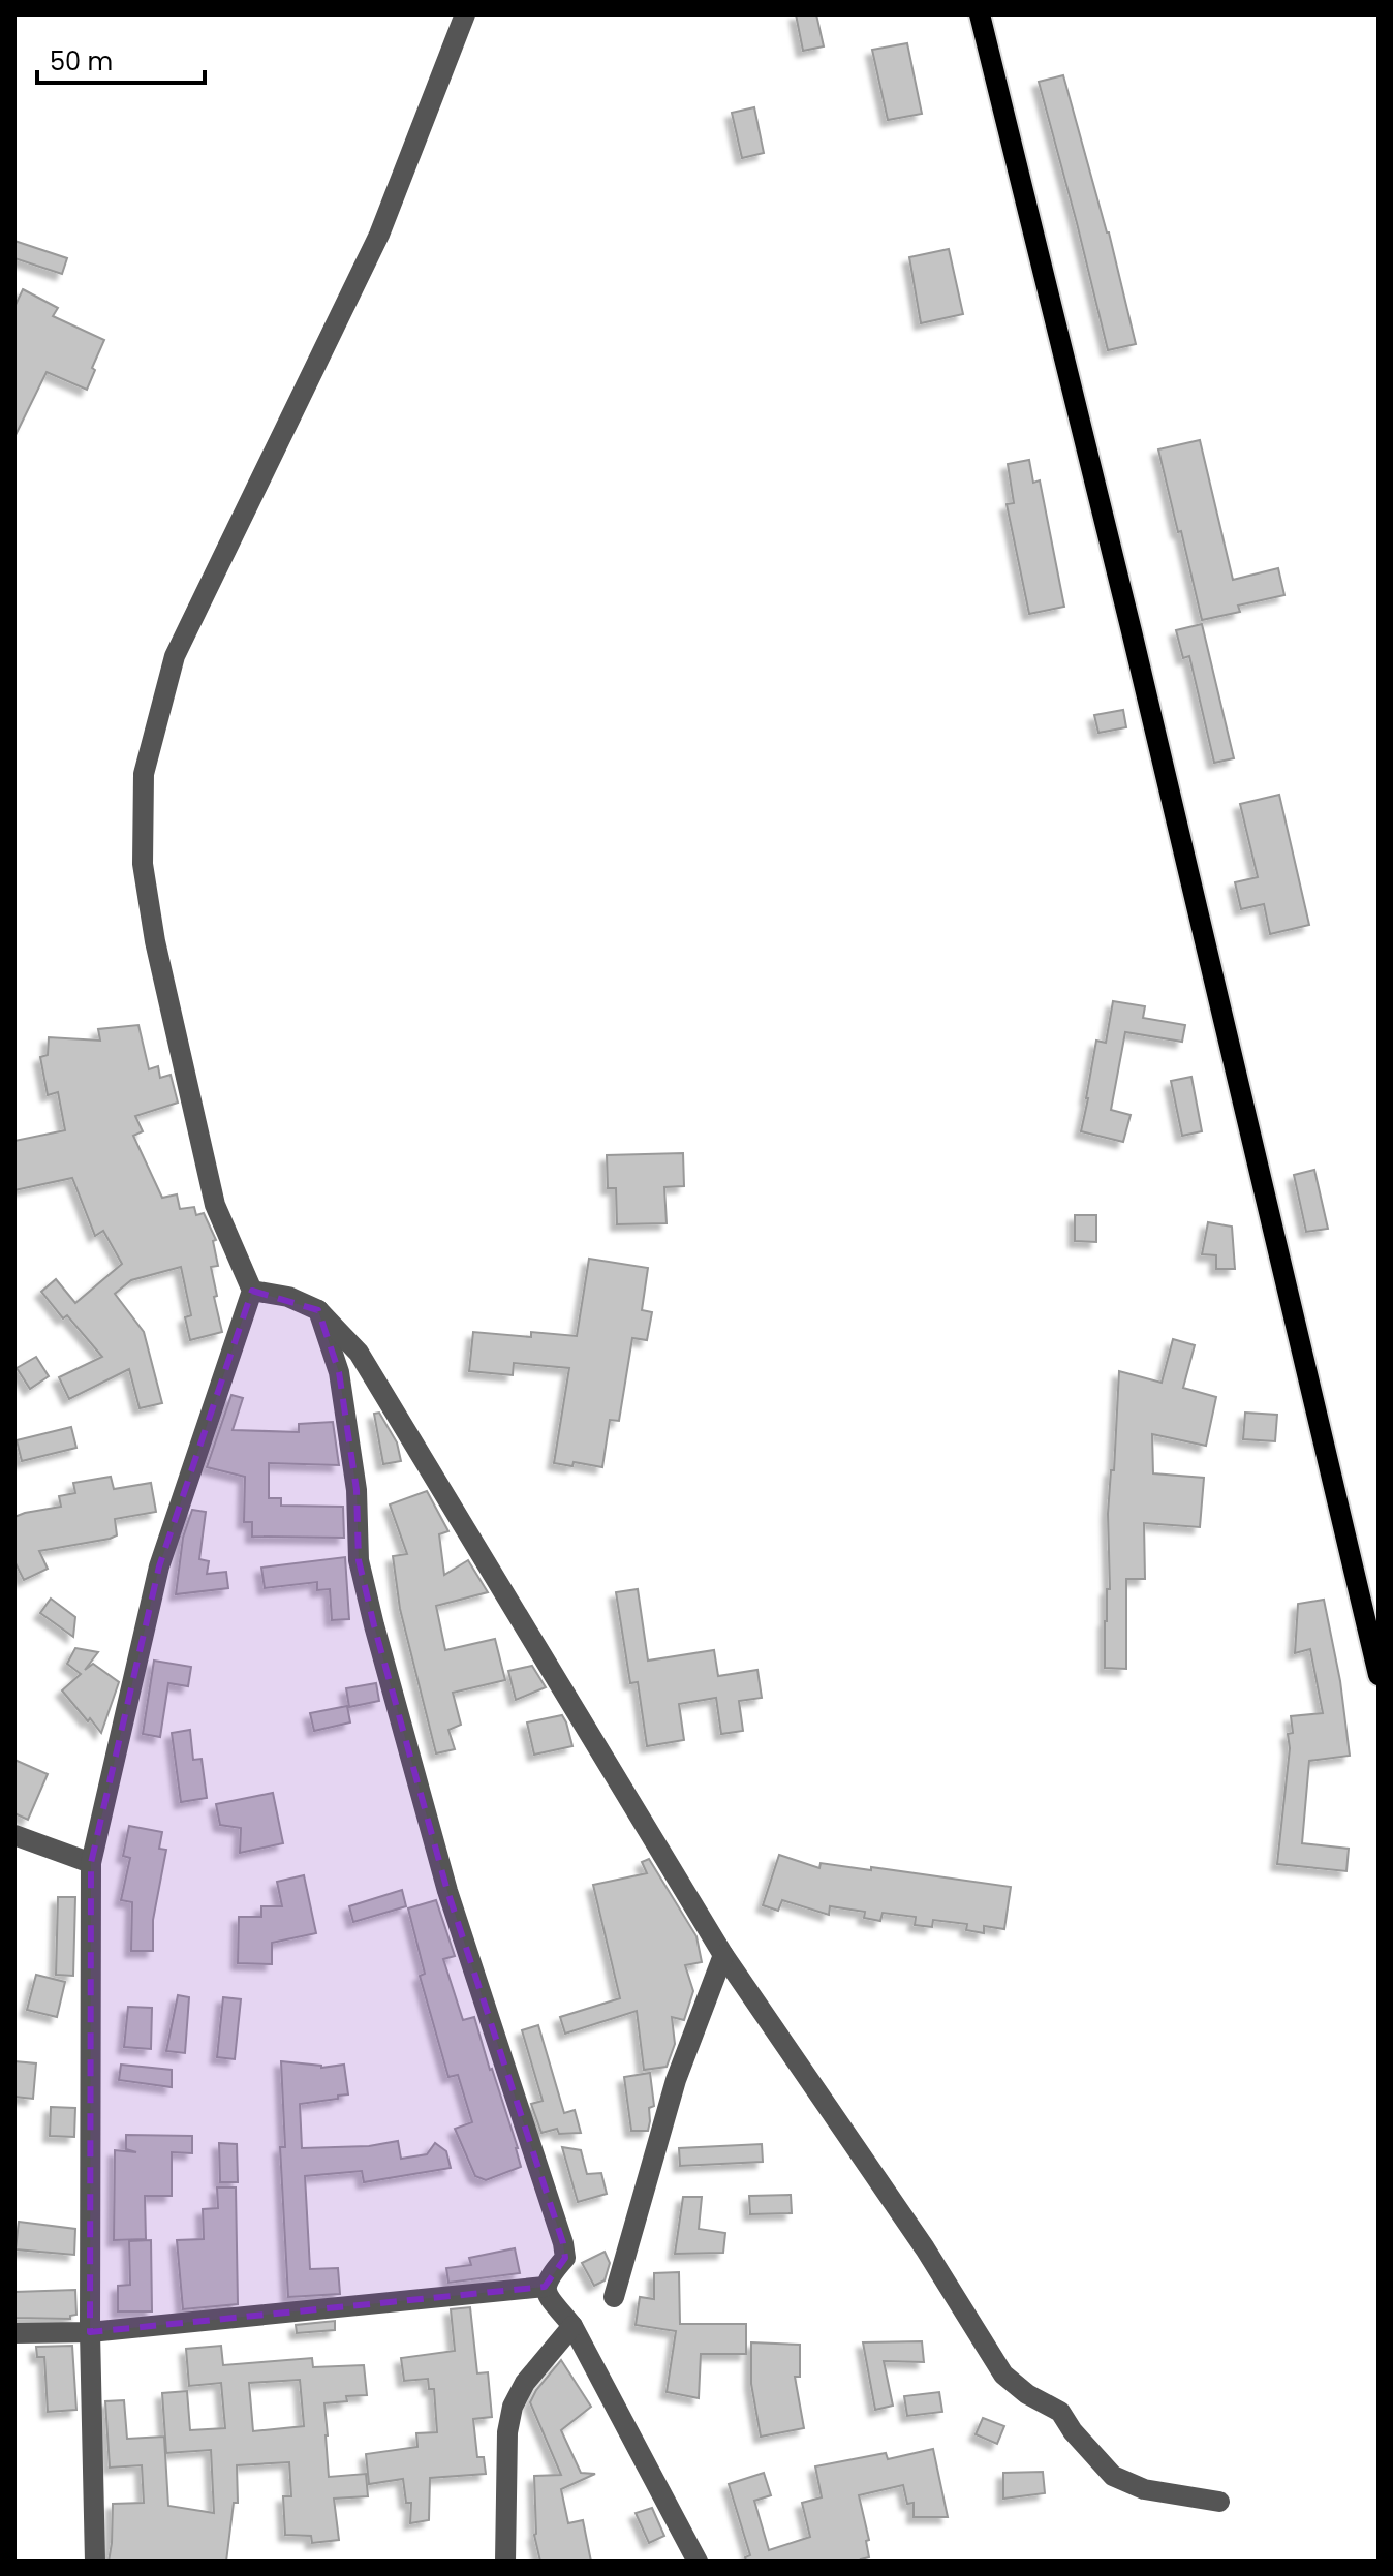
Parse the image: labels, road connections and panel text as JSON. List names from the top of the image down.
{
  "scale_bar": "50 m"
}
